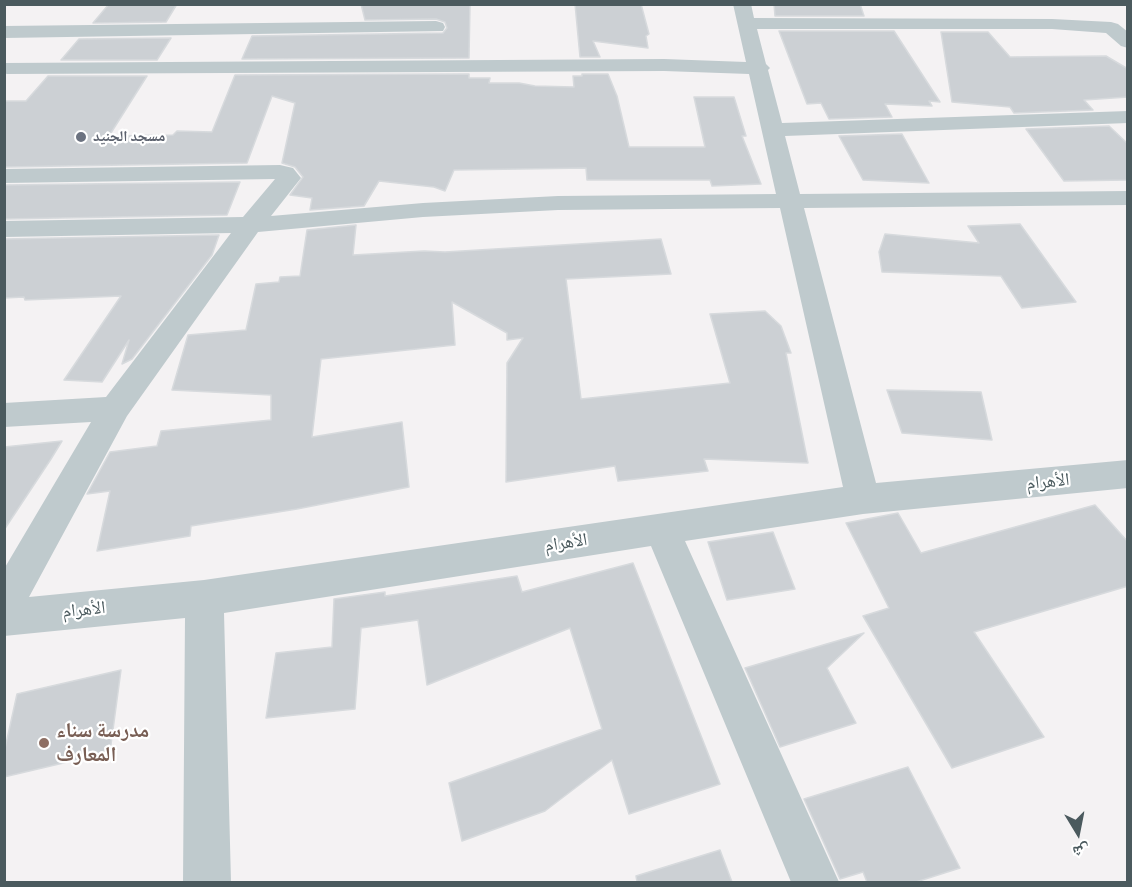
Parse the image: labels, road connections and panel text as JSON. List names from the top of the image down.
{
  "streets": {
    "street": ["الأهرام"]
  },
  "places": ["مسجد الجنيد", "مدرسة سناء المعارف"],
  "north": "bottom"
}
